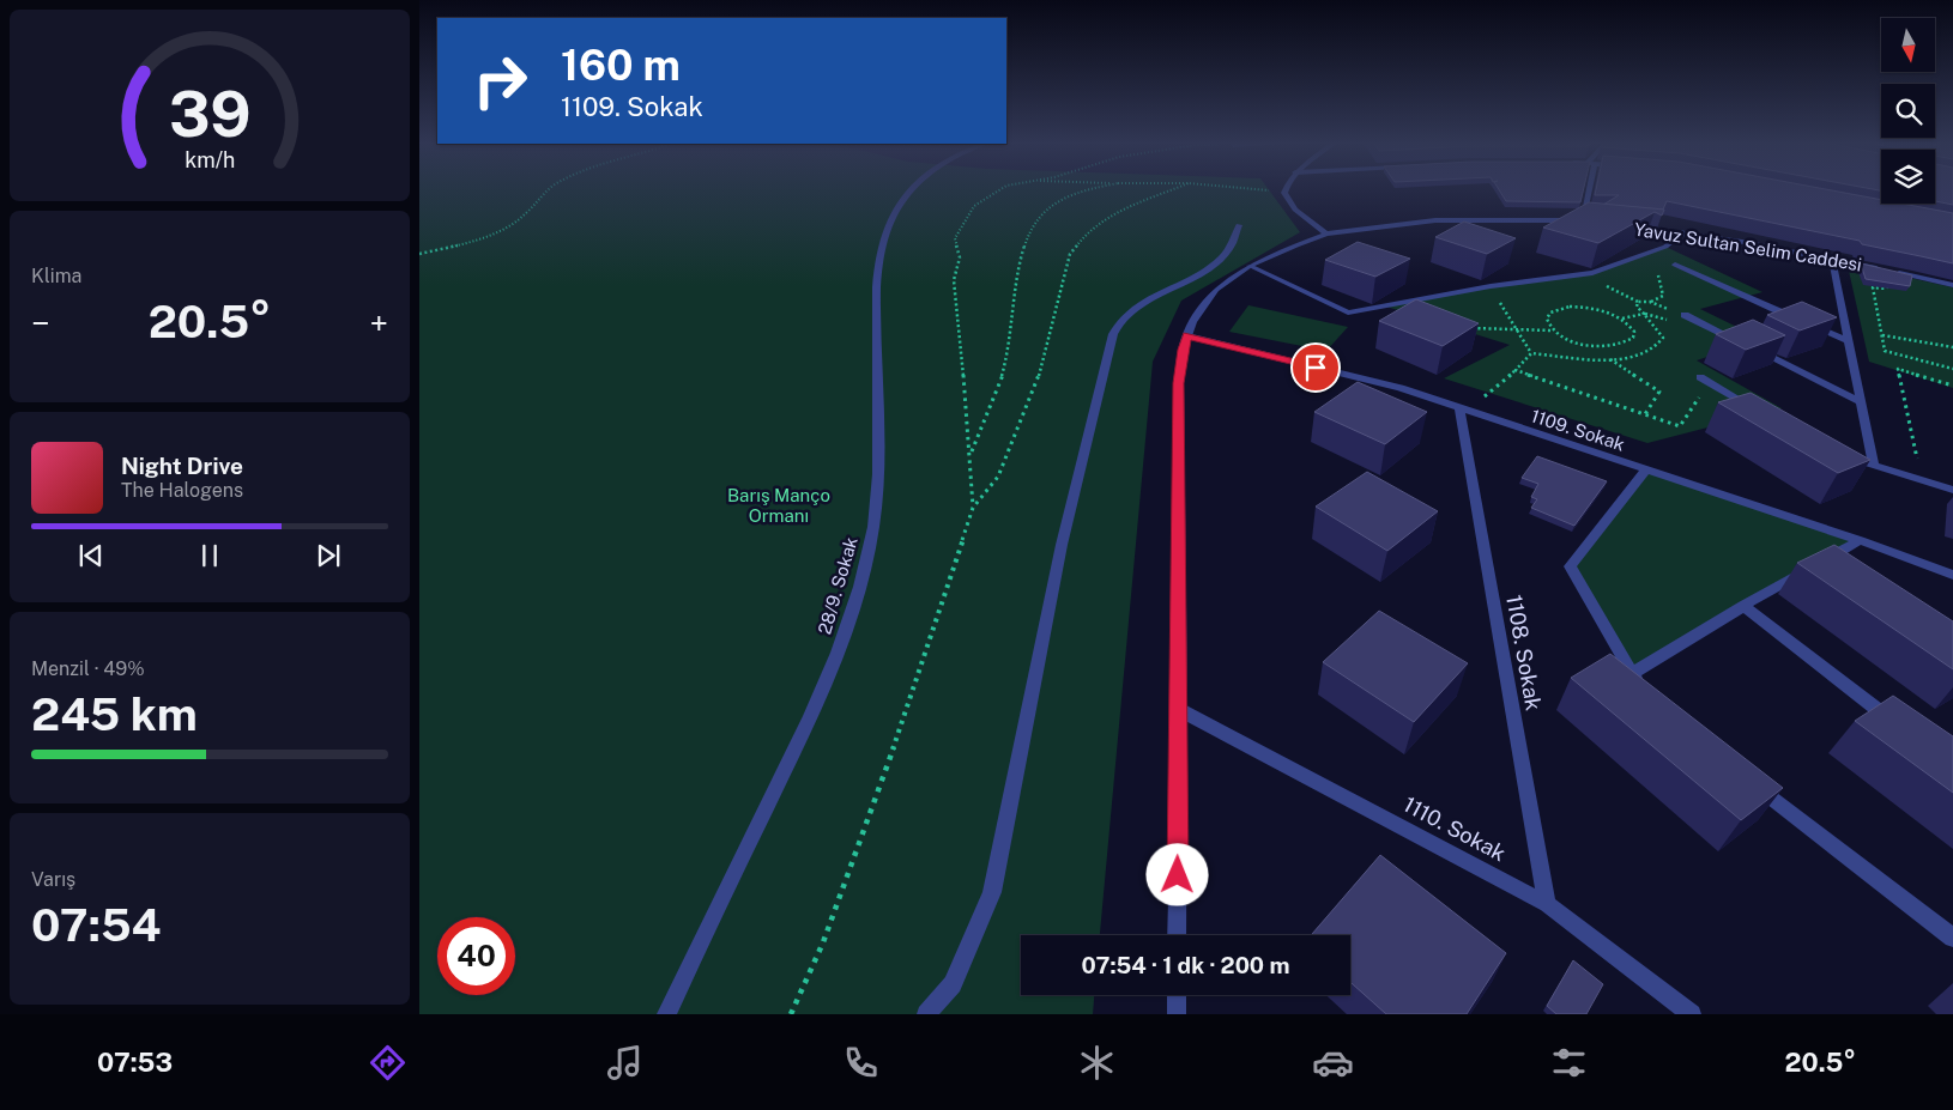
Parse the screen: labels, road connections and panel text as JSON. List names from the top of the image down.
{
  "streets": {
    "street": [
      "Yavuz Sultan Selim Caddesi",
      "1109. Sokak",
      "28/9. Sokak",
      "1108. Sokak",
      "1110. Sokak"
    ]
  },
  "crossings": [
    ["1109. Sokak", "1108. Sokak"],
    ["1108. Sokak", "1110. Sokak"]
  ],
  "parks": ["Barış Manço Ormanı"],
  "north": "bottom",
  "page": {
    "turn": ["160 m", "1109. Sokak"],
    "tile": [
      "Klima",
      ["Menzil · 49%", "245 km"],
      ["Varış", "07:54"]
    ],
    "heat": ["−", "20.5°", "+"],
    "song": ["Night Drive", "The Halogens"],
    "limit": "40",
    "trip": "07:54 · 1 dk · 200 m",
    "tabs": ["07:53", "20.5°"],
    "gauge": ["39", "km/h"]
  }
}
